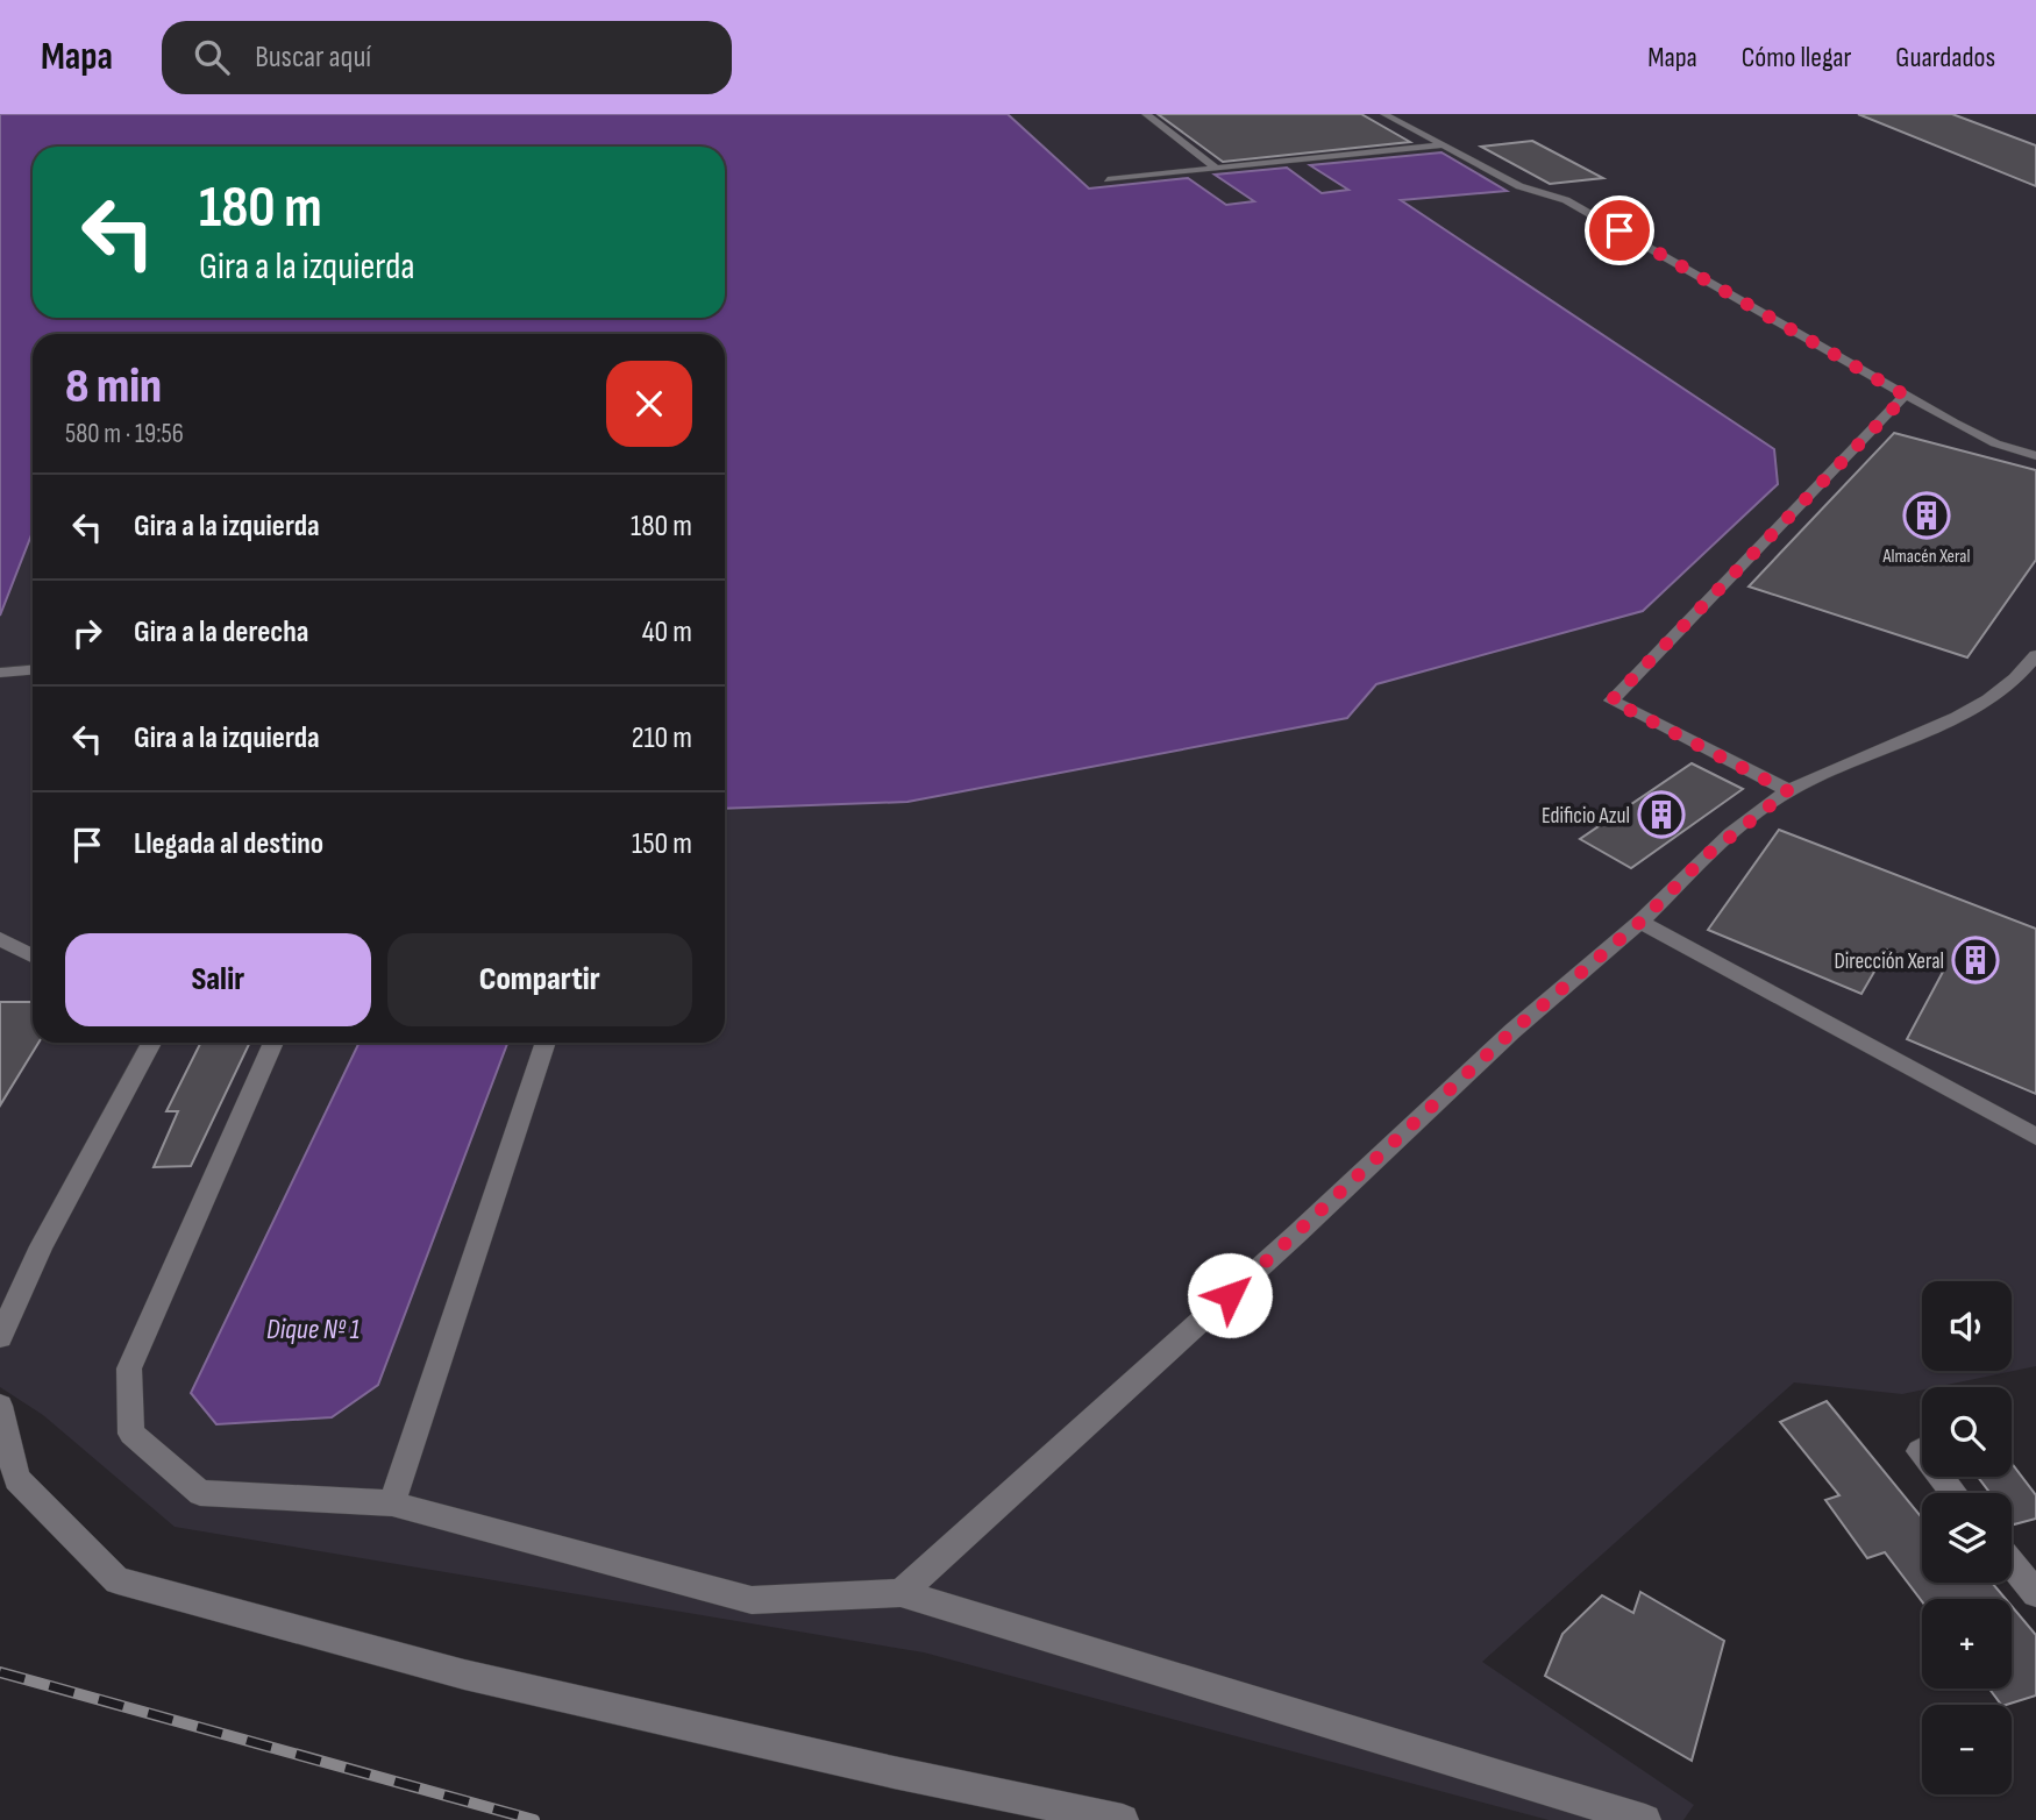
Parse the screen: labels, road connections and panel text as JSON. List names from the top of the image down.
{
  "water": ["Dique Nº 1"],
  "places": {
    "building": ["Almacén Xeral", "Edificio Azul", "Dirección Xeral"]
  },
  "page": {
    "header": "Mapa",
    "search": "Buscar aquí",
    "nav": ["Mapa", "Cómo llegar", "Guardados"],
    "turn": ["180 m", "Gira a la izquierda"],
    "heading": ["8 min", "580 m · 19:56"],
    "list": [
      {
        "name": "Gira a la izquierda",
        "value": "180 m"
      },
      {
        "name": "Gira a la derecha",
        "value": "40 m"
      },
      {
        "name": "Gira a la izquierda",
        "value": "210 m"
      },
      {
        "name": "Llegada al destino",
        "value": "150 m"
      }
    ],
    "buttons": ["Salir", "Compartir"],
    "map_buttons": ["+", "−"]
  }
}
